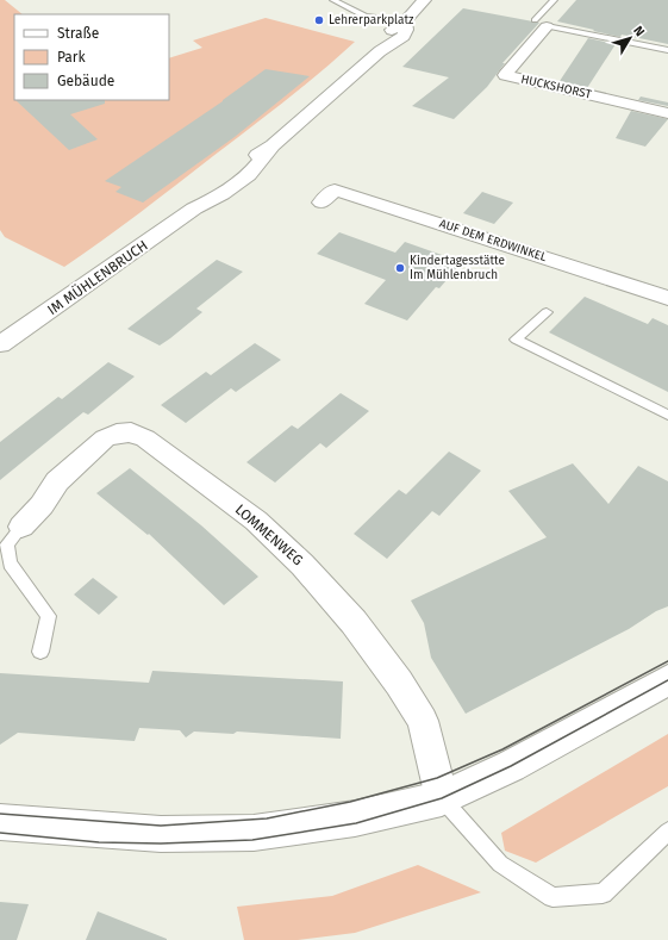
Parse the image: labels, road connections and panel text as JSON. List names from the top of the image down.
{
  "streets": {
    "main road": ["IM MÜHLENBRUCH"],
    "street": ["HUCKSHORST", "AUF DEM ERDWINKEL", "LOMMENWEG"]
  },
  "places": ["Lehrerparkplatz", "Kindertagesstätte Im Mühlenbruch"],
  "legend": ["Straße", "Park", "Gebäude"],
  "north": "top right"
}
